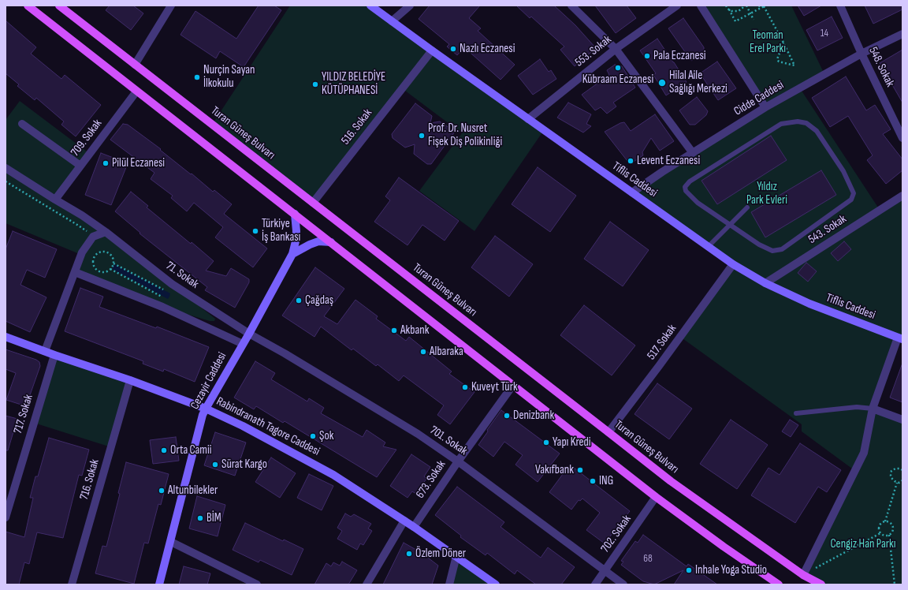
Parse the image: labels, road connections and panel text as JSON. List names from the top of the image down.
{
  "streets": {
    "main road": ["Turan Güneş Bulvarı"],
    "street": [
      "553. Sokak",
      "548. Sokak",
      "Cidde Caddesi",
      "516. Sokak",
      "709. Sokak",
      "Tiflis Caddesi",
      "543. Sokak",
      "71. Sokak",
      "517. Sokak",
      "Cezayir Caddesi",
      "717. Sokak",
      "Rabindranath Tagore Caddesi",
      "701. Sokak",
      "716. Sokak",
      "673. Sokak",
      "702. Sokak"
    ]
  },
  "crossings": [
    ["553. Sokak", "Tiflis Caddesi"],
    ["548. Sokak", "Cidde Caddesi"],
    ["Cidde Caddesi", "Tiflis Caddesi"],
    ["516. Sokak", "Turan Güneş Bulvarı"],
    ["516. Sokak", "Tiflis Caddesi"],
    ["Turan Güneş Bulvarı", "517. Sokak"],
    ["709. Sokak", "71. Sokak"],
    ["Tiflis Caddesi", "543. Sokak"],
    ["Tiflis Caddesi", "517. Sokak"],
    ["71. Sokak", "Cezayir Caddesi"],
    ["71. Sokak", "701. Sokak"],
    ["Cezayir Caddesi", "Rabindranath Tagore Caddesi"],
    ["Cezayir Caddesi", "701. Sokak"],
    ["717. Sokak", "Rabindranath Tagore Caddesi"],
    ["Rabindranath Tagore Caddesi", "716. Sokak"],
    ["Rabindranath Tagore Caddesi", "673. Sokak"],
    ["701. Sokak", "673. Sokak"],
    ["701. Sokak", "702. Sokak"]
  ],
  "parks": ["Teoman Erel Parkı", "Yıldız Park Evleri", "Cengiz Han Parkı"],
  "places": [
    "Nazlı Eczanesi",
    "Pala Eczanesi",
    "Kübraam Eczanesi",
    "Nurçin Sayan İlkokulu",
    "Hilal Aile Sağlığı Merkezi",
    "YILDIZ BELEDİYE KÜTÜPHANESİ",
    "Prof. Dr. Nusret Fişek Diş Polikinliği",
    "Levent Eczanesi",
    "Pilül Eczanesi",
    "Türkiye İş Bankası",
    "Çağdaş",
    "Akbank",
    "Albaraka",
    "Kuveyt Türk",
    "Denizbank",
    "Şok",
    "Yapı Kredi",
    "Orta Camii",
    "Sürat Kargo",
    "Vakıfbank",
    "ING",
    "Altunbilekler",
    "BİM",
    "Özlem Döner",
    "Inhale Yoga Studio"
  ],
  "house_numbers": ["14", "68"]
}
